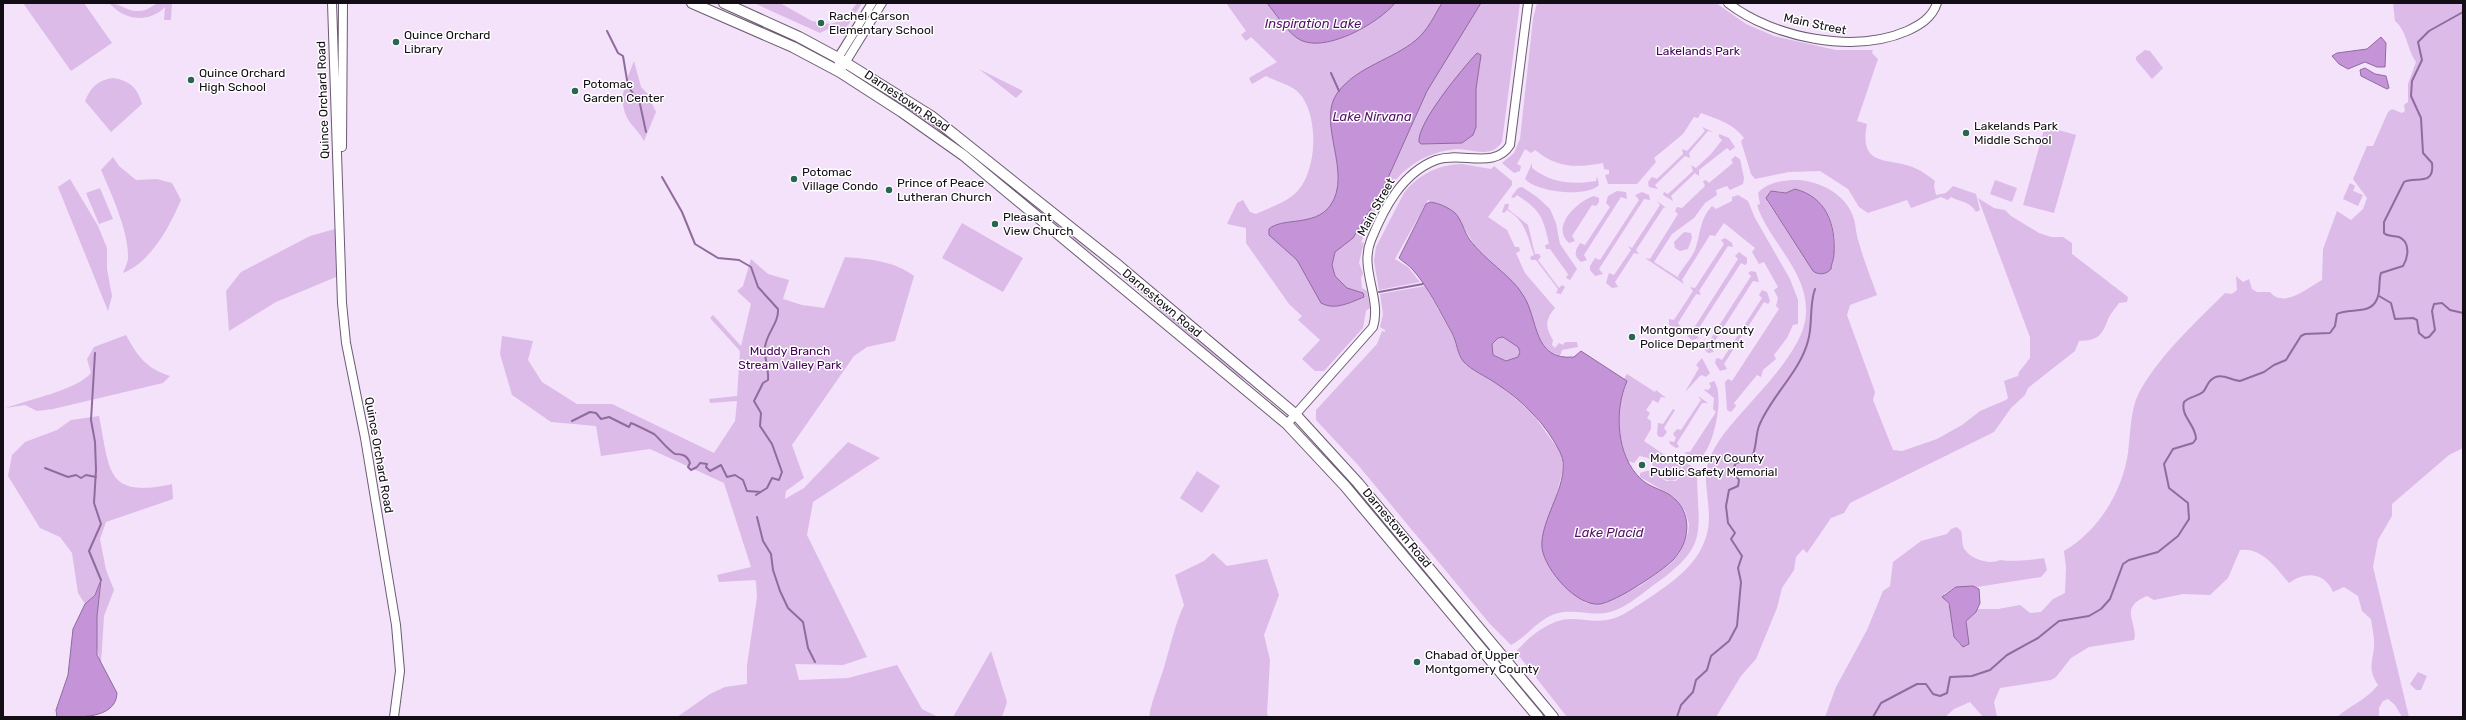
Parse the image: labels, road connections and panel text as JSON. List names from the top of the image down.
{
  "streets": {
    "main road": ["Darnestown Road"],
    "street": ["Main Street", "Quince Orchard Road"]
  },
  "crossings": [
    ["Main Street", "Darnestown Road"]
  ],
  "water": ["Inspiration Lake", "Lake Nirvana", "Lake Placid"],
  "parks": ["Lakelands Park", "Muddy Branch Stream Valley Park"],
  "places": [
    "Rachel Carson Elementary School",
    "Quince Orchard Library",
    "Quince Orchard High School",
    "Potomac Garden Center",
    "Lakelands Park Middle School",
    "Potomac Village Condo",
    "Prince of Peace Lutheran Church",
    "Pleasant View Church",
    "Montgomery County Police Department",
    "Montgomery County Public Safety Memorial",
    "Chabad of Upper Montgomery County"
  ]
}
